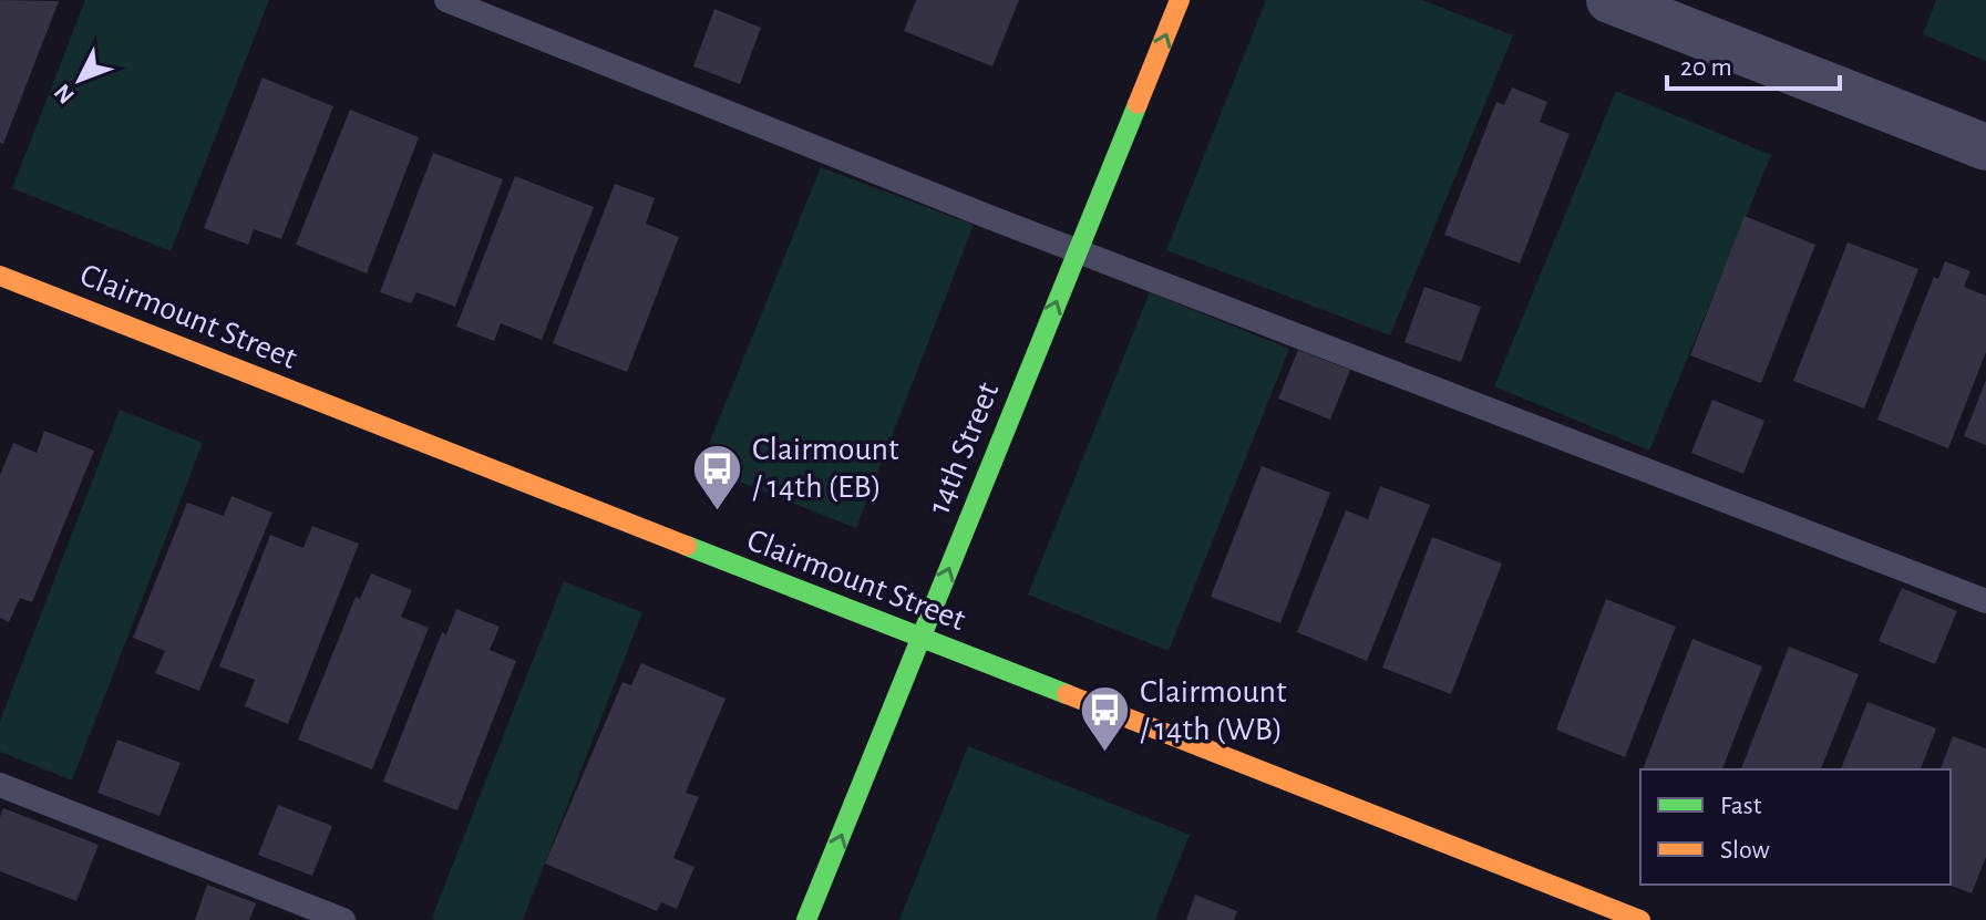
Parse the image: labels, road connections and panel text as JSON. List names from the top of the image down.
{
  "streets": {
    "street": ["Clairmount Street", "14th Street"]
  },
  "crossings": [
    ["Clairmount Street", "14th Street"]
  ],
  "one_way": ["14th Street"],
  "places": {
    "bus stop": ["Clairmount / 14th (EB)", "Clairmount / 14th (WB)"]
  },
  "legend": ["Fast", "Slow"],
  "scale_bar": "20 m",
  "north": "bottom left"
}
